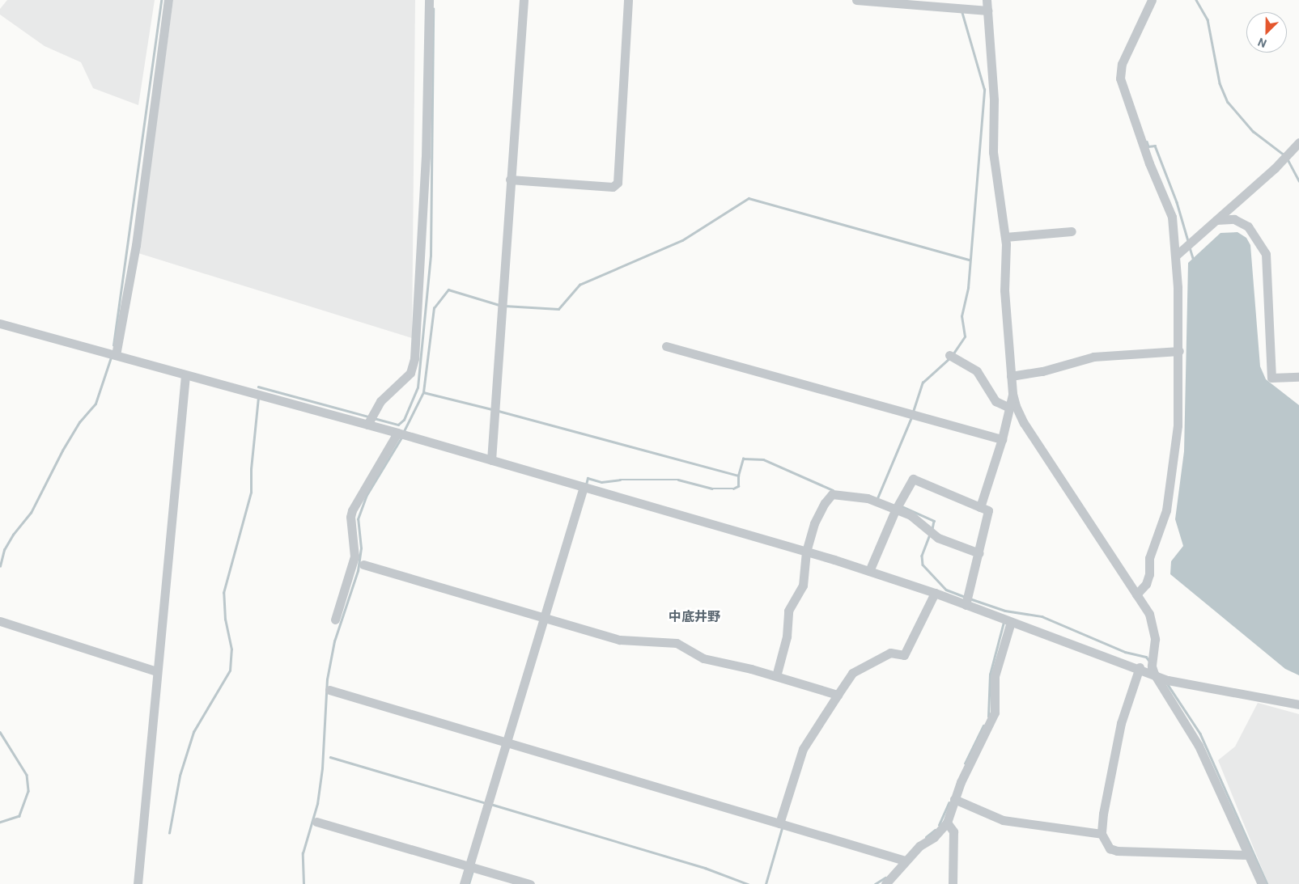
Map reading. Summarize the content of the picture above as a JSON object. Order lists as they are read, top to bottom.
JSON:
{
  "districts": ["中底井野"],
  "north": "bottom left"
}
